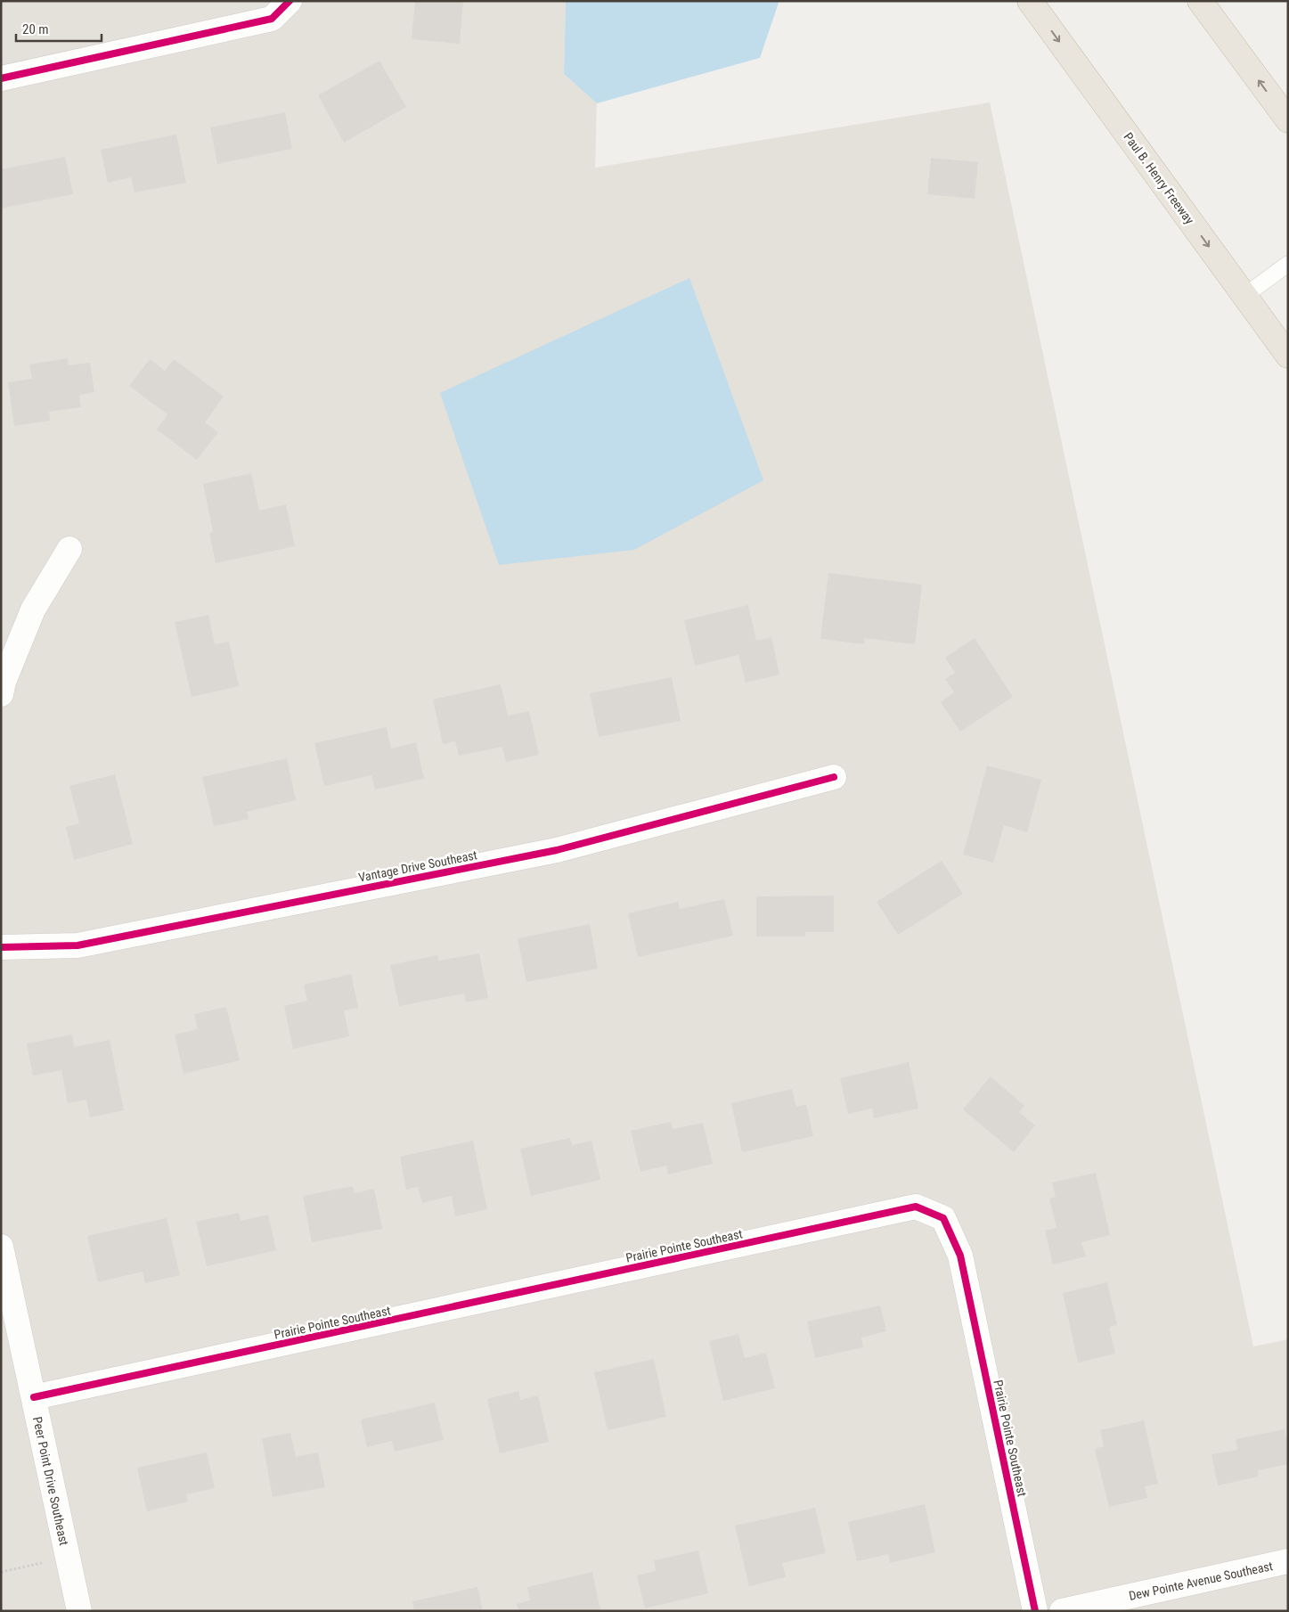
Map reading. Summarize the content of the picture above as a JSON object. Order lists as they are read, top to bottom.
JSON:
{
  "streets": {
    "highway": ["Paul B. Henry Freeway"],
    "street": [
      "Vantage Drive Southeast",
      "Prairie Pointe Southeast",
      "Peer Point Drive Southeast",
      "Dew Pointe Avenue Southeast"
    ]
  },
  "crossings": [
    ["Prairie Pointe Southeast", "Peer Point Drive Southeast"]
  ],
  "scale_bar": "20 m"
}
